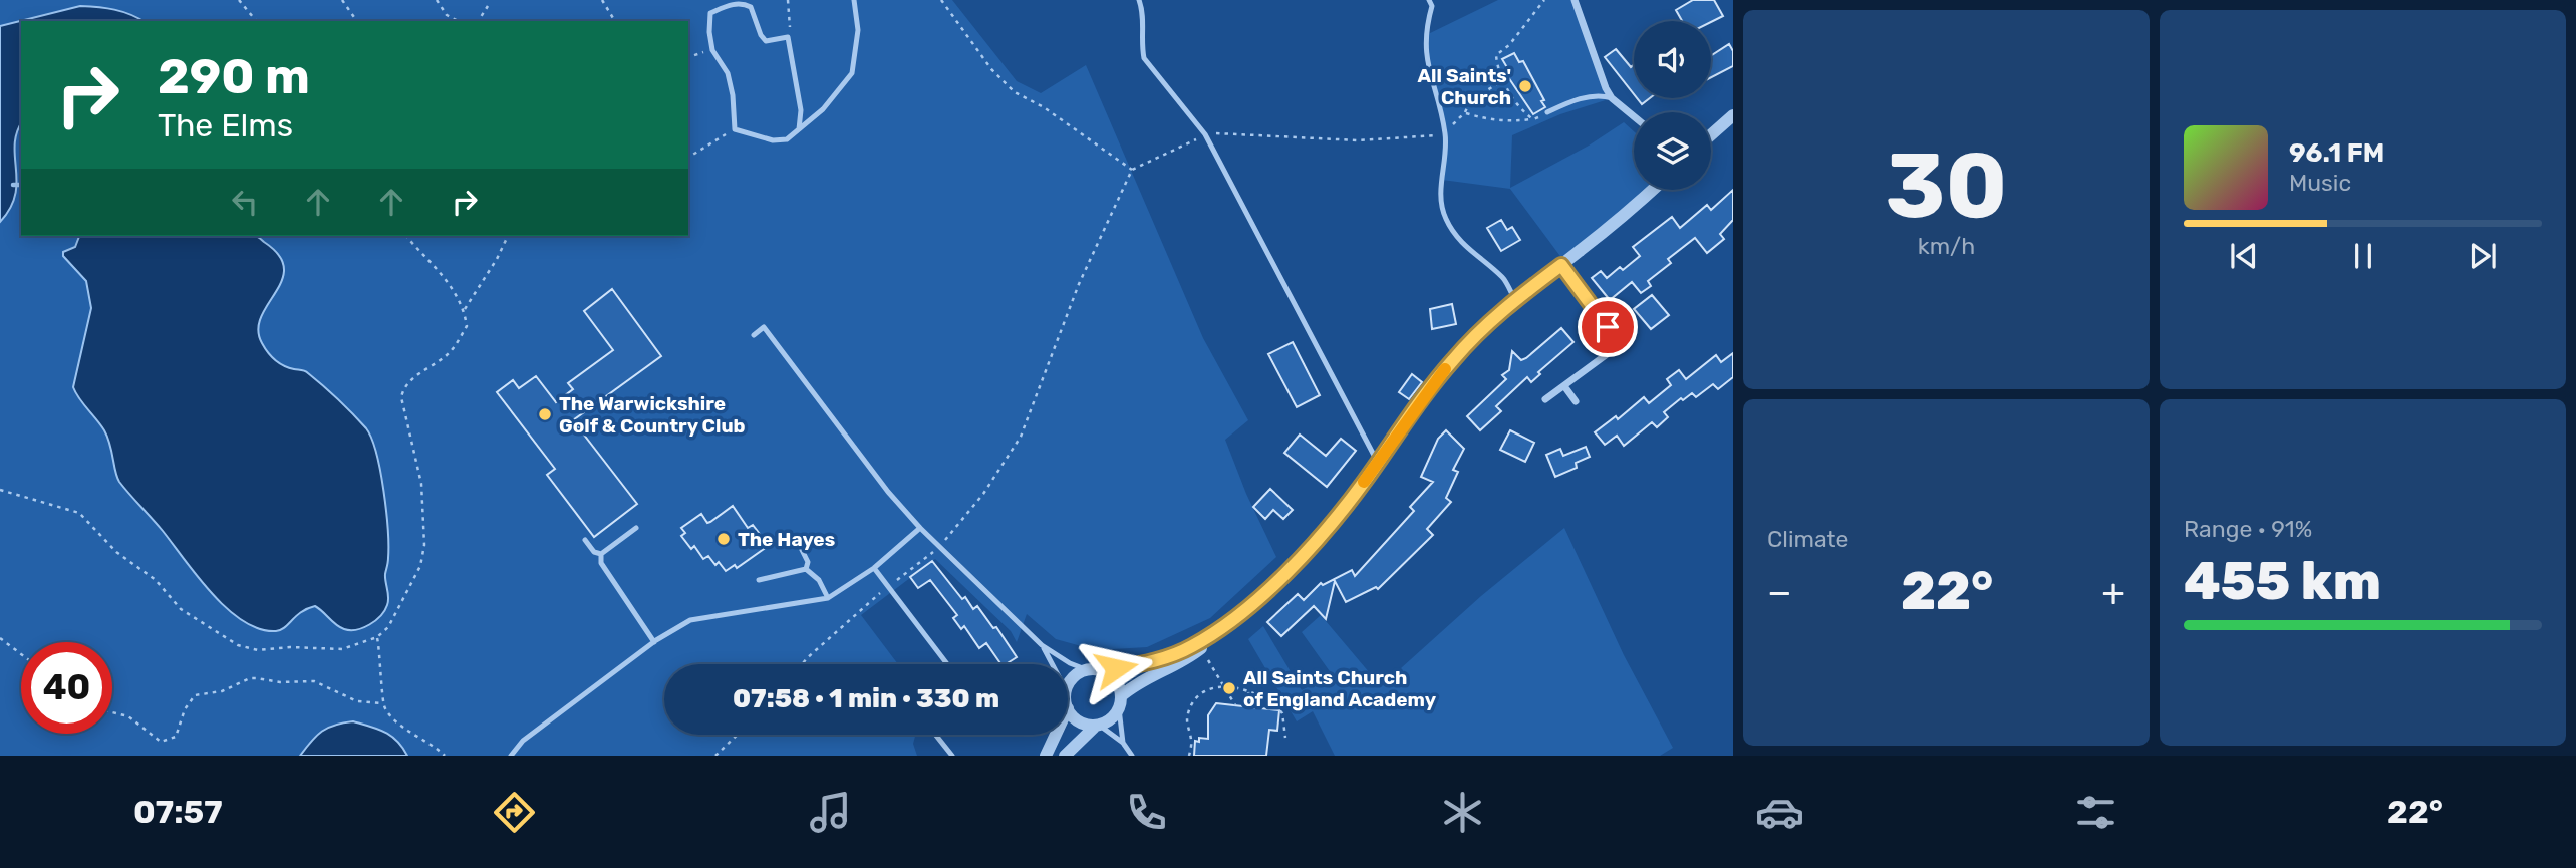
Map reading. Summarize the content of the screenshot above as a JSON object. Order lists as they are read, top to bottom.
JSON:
{
  "places": [
    "All Saints' Church",
    "The Warwickshire Golf & Country Club",
    "The Hayes",
    "All Saints Church of England Academy"
  ],
  "page": {
    "tile": [
      ["30", "km/h"],
      "Climate",
      ["Range · 91%", "455 km"]
    ],
    "turn": ["290 m", "The Elms"],
    "song": ["96.1 FM", "Music"],
    "heat": ["−", "22°", "+"],
    "limit": "40",
    "trip": "07:58 · 1 min · 330 m",
    "tabs": ["07:57", "22°"]
  }
}
